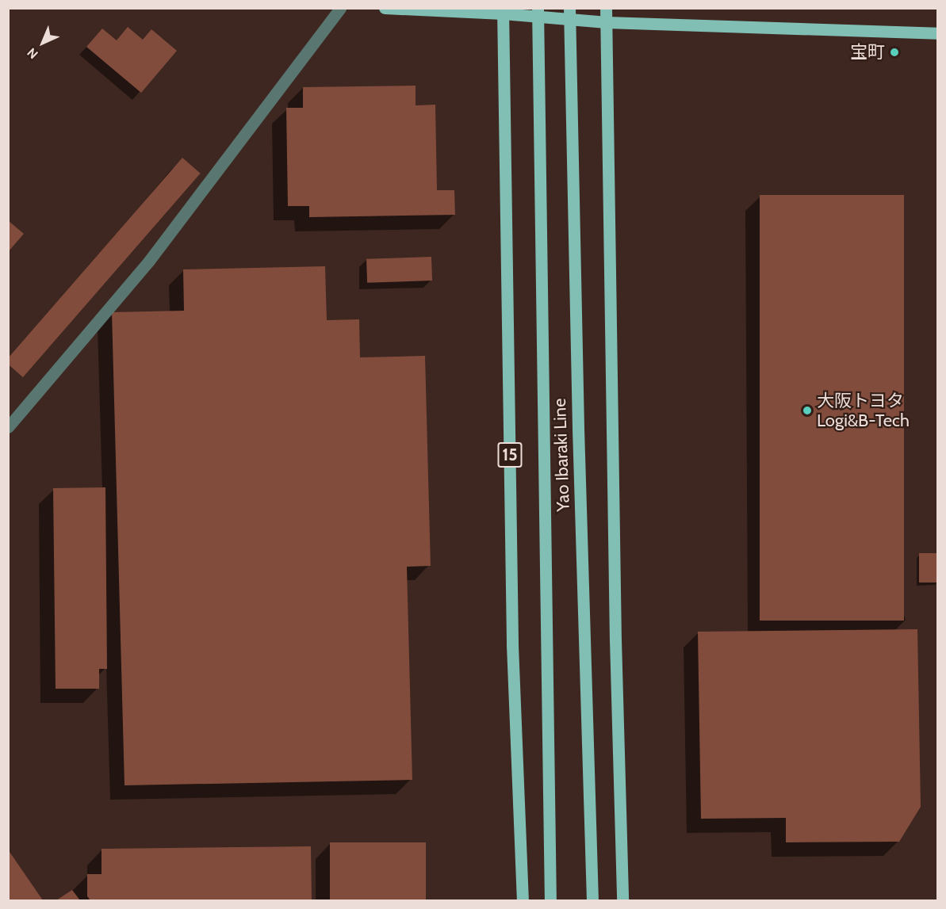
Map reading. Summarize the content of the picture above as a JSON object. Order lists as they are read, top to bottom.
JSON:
{
  "streets": {
    "main road": ["15", "Yao Ibaraki Line"]
  },
  "places": ["宝町", "大阪トヨタ Logi&B-Tech"],
  "north": "bottom left"
}
